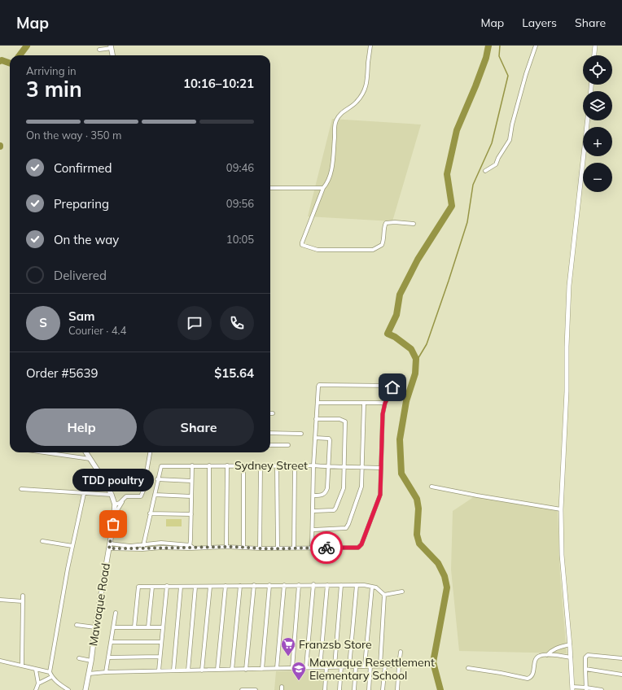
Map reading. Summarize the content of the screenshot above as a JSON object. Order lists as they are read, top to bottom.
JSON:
{
  "streets": {
    "main road": ["Mawaque Road"],
    "street": ["Sydney Street"]
  },
  "places": {
    "other": ["TDD poultry"],
    "supermarket": ["Franzsb Store"],
    "school or university": ["Mawaque Resettlement Elementary School"]
  },
  "page": {
    "header": "Map",
    "nav": ["Map", "Layers", "Share"],
    "map_buttons": ["+", "−"],
    "heading": ["3 min", "Arriving in", "10:16–10:21"],
    "panel": [
      "Sam",
      "Courier · 4.4",
      "Order #5639",
      "$15.64"
    ],
    "bar": "On the way · 350 m",
    "list": [
      ["Confirmed", "09:46"],
      ["Preparing", "09:56"],
      ["On the way", "10:05"],
      "Delivered"
    ],
    "round": "S",
    "buttons": ["Help", "Share"],
    "bubble": "TDD poultry"
  }
}
